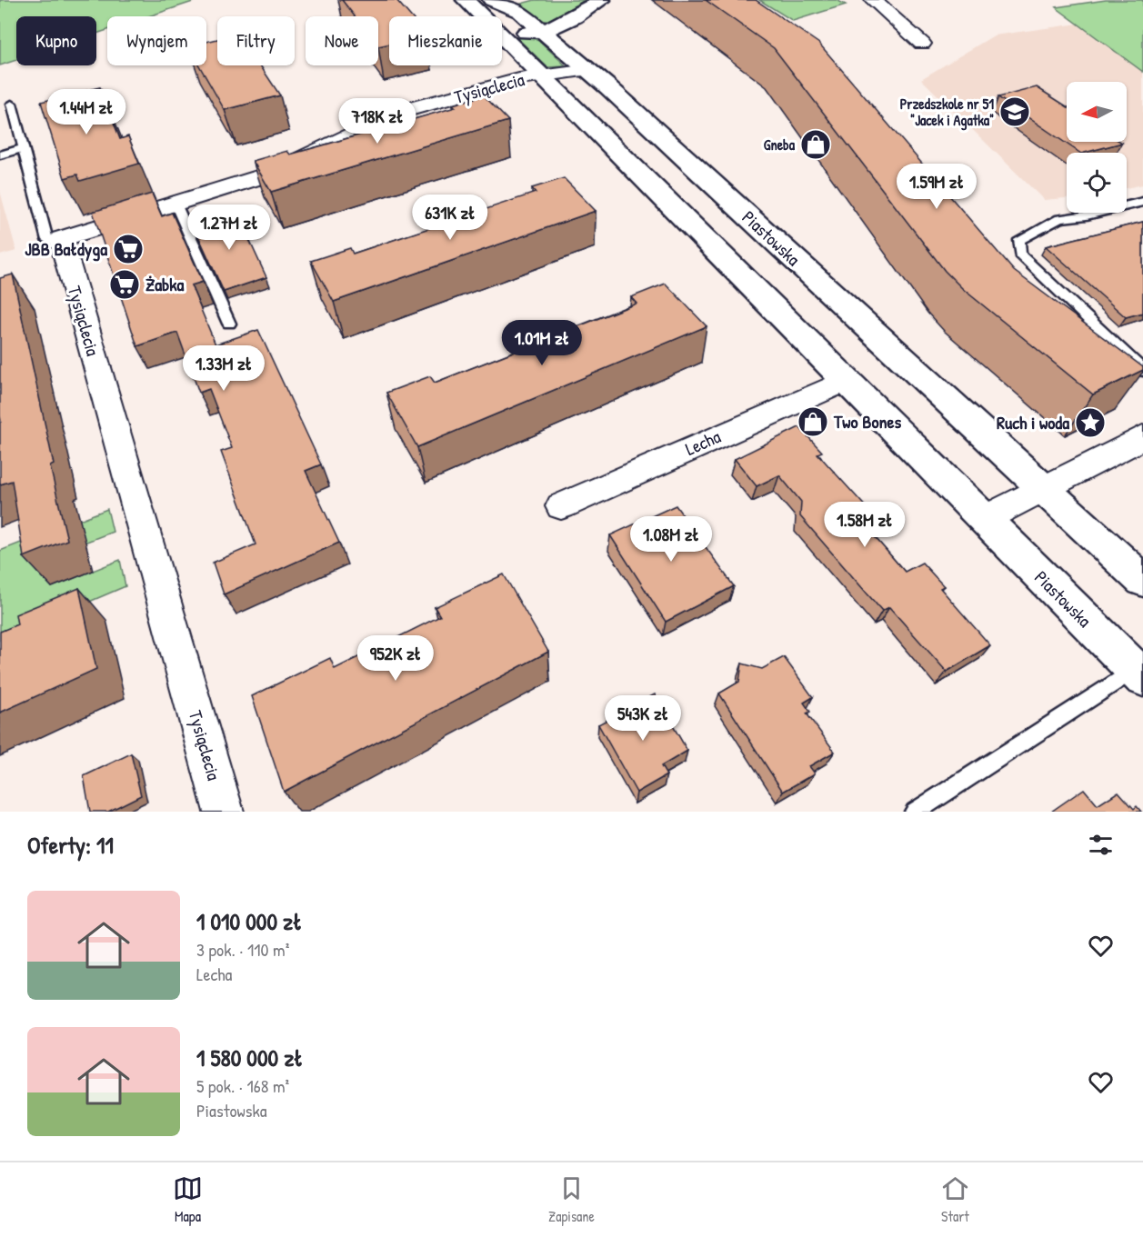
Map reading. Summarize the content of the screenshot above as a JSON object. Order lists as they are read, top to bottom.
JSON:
{
  "streets": {
    "street": ["Tysiąclecia", "Piastowska", "Lecha"]
  },
  "crossings": [
    ["Tysiąclecia", "Piastowska"],
    ["Piastowska", "Lecha"]
  ],
  "places": {
    "school or university": ["Przedszkole nr 51 \"Jacek i Agatka\""],
    "shop": ["Gneba", "Two Bones"],
    "supermarket": ["JBB Bałdyga", "Żabka"],
    "place": ["Ruch i woda"]
  },
  "north": "left",
  "page": {
    "chip": [
      "Kupno",
      "Wynajem",
      "Filtry",
      "Nowe",
      "Mieszkanie"
    ],
    "price": [
      "1.44M zł",
      "718K zł",
      "1.59M zł",
      "631K zł",
      "1.27M zł",
      "1.01M zł",
      "1.33M zł",
      "1.58M zł",
      "1.08M zł",
      "952K zł",
      "543K zł"
    ],
    "heading": "Oferty: 11",
    "list": [
      {
        "name": "1 010 000 zł",
        "note": "3 pok. · 110 m² · Lecha"
      },
      {
        "name": "1 580 000 zł",
        "note": "5 pok. · 168 m² · Piastowska"
      }
    ],
    "tabs": ["Mapa", "Zapisane", "Start"]
  }
}
